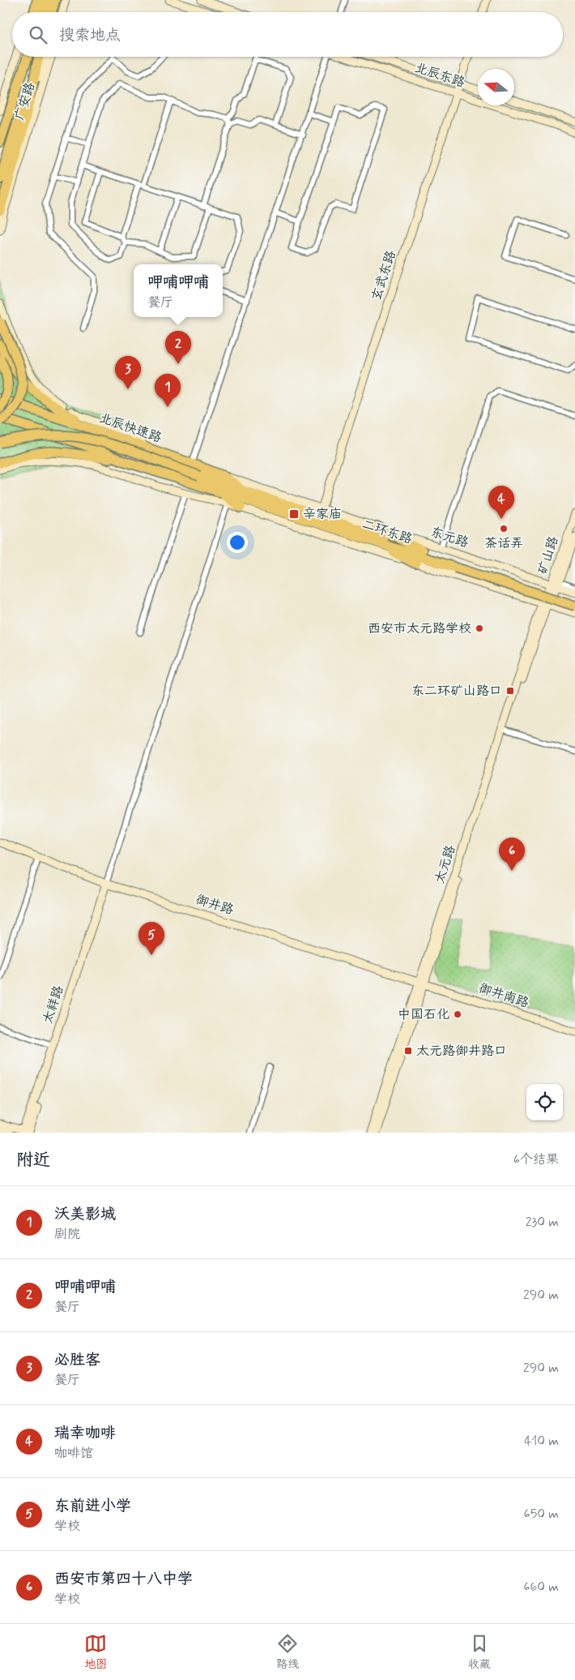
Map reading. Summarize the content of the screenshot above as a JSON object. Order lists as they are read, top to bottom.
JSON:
{
  "streets": {
    "highway": ["北辰快速路", "二环东路"],
    "main road": [
      "北辰东路",
      "广安路",
      "玄武东路",
      "东元路",
      "矿山路",
      "太元路",
      "御井路",
      "御井南路",
      "太祥路"
    ]
  },
  "crossings": [
    ["北辰东路", "玄武东路"],
    ["玄武东路", "东元路"],
    ["北辰快速路", "东元路"],
    ["东元路", "矿山路"],
    ["矿山路", "太元路"],
    ["太元路", "御井路"],
    ["太元路", "御井南路"],
    ["御井路", "御井南路"],
    ["御井路", "太祥路"]
  ],
  "places": {
    "transit": ["辛家庙", "东二环矿山路口", "太元路御井路口"],
    "other": ["茶话弄", "西安市太元路学校", "中国石化"]
  },
  "north": "left",
  "page": {
    "search": "搜索地点",
    "popup": ["呷哺呷哺", "餐厅"],
    "pins": [
      "2",
      "3",
      "1",
      "4",
      "6",
      "5"
    ],
    "heading": ["附近", "6个结果"],
    "list": [
      {
        "mark": "1",
        "name": "沃美影城",
        "note": "剧院",
        "value": "230 m"
      },
      {
        "mark": "2",
        "name": "呷哺呷哺",
        "note": "餐厅",
        "value": "290 m"
      },
      {
        "mark": "3",
        "name": "必胜客",
        "note": "餐厅",
        "value": "290 m"
      },
      {
        "mark": "4",
        "name": "瑞幸咖啡",
        "note": "咖啡馆",
        "value": "410 m"
      },
      {
        "mark": "5",
        "name": "东前进小学",
        "note": "学校",
        "value": "650 m"
      },
      {
        "mark": "6",
        "name": "西安市第四十八中学",
        "note": "学校",
        "value": "660 m"
      }
    ],
    "nav": ["地图", "路线", "收藏"]
  }
}
